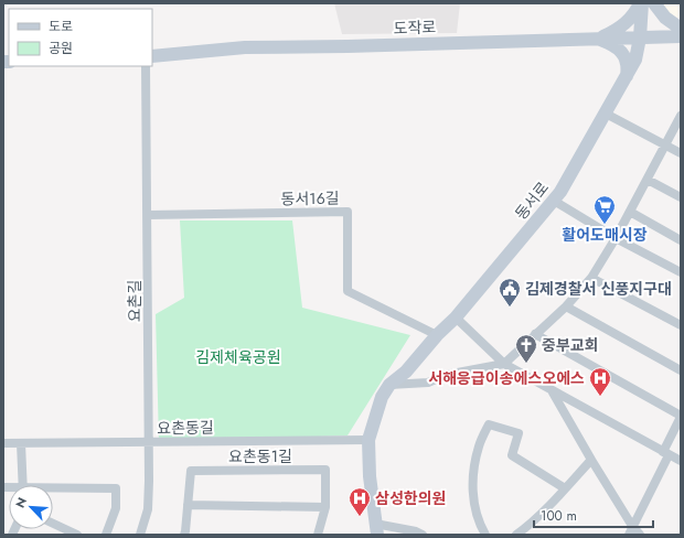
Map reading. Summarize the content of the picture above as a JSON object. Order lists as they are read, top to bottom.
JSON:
{
  "streets": {
    "main road": ["도작로", "동서로"],
    "street": [
      "동서16길",
      "요촌길",
      "요촌동길",
      "요촌동1길"
    ]
  },
  "crossings": [
    ["도작로", "동서로"],
    ["동서16길", "동서로"],
    ["동서16길", "요촌길"],
    ["동서로", "요촌동길"],
    ["요촌길", "요촌동길"]
  ],
  "parks": ["김제체육공원"],
  "places": {
    "supermarket": ["활어도매시장"],
    "public building": ["김제경찰서 신풍지구대"],
    "church": ["중부교회"],
    "hospital": ["서해응급이송에스오에스", "삼성한의원"]
  },
  "legend": ["도로", "공원"],
  "scale_bar": "100 m",
  "north": "top left"
}
